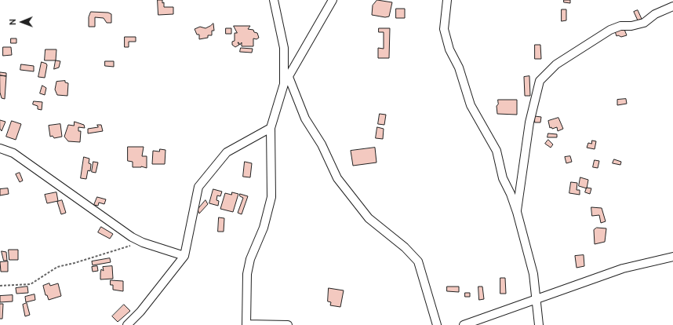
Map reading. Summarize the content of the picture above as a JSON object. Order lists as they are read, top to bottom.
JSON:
{
  "north": "left"
}
